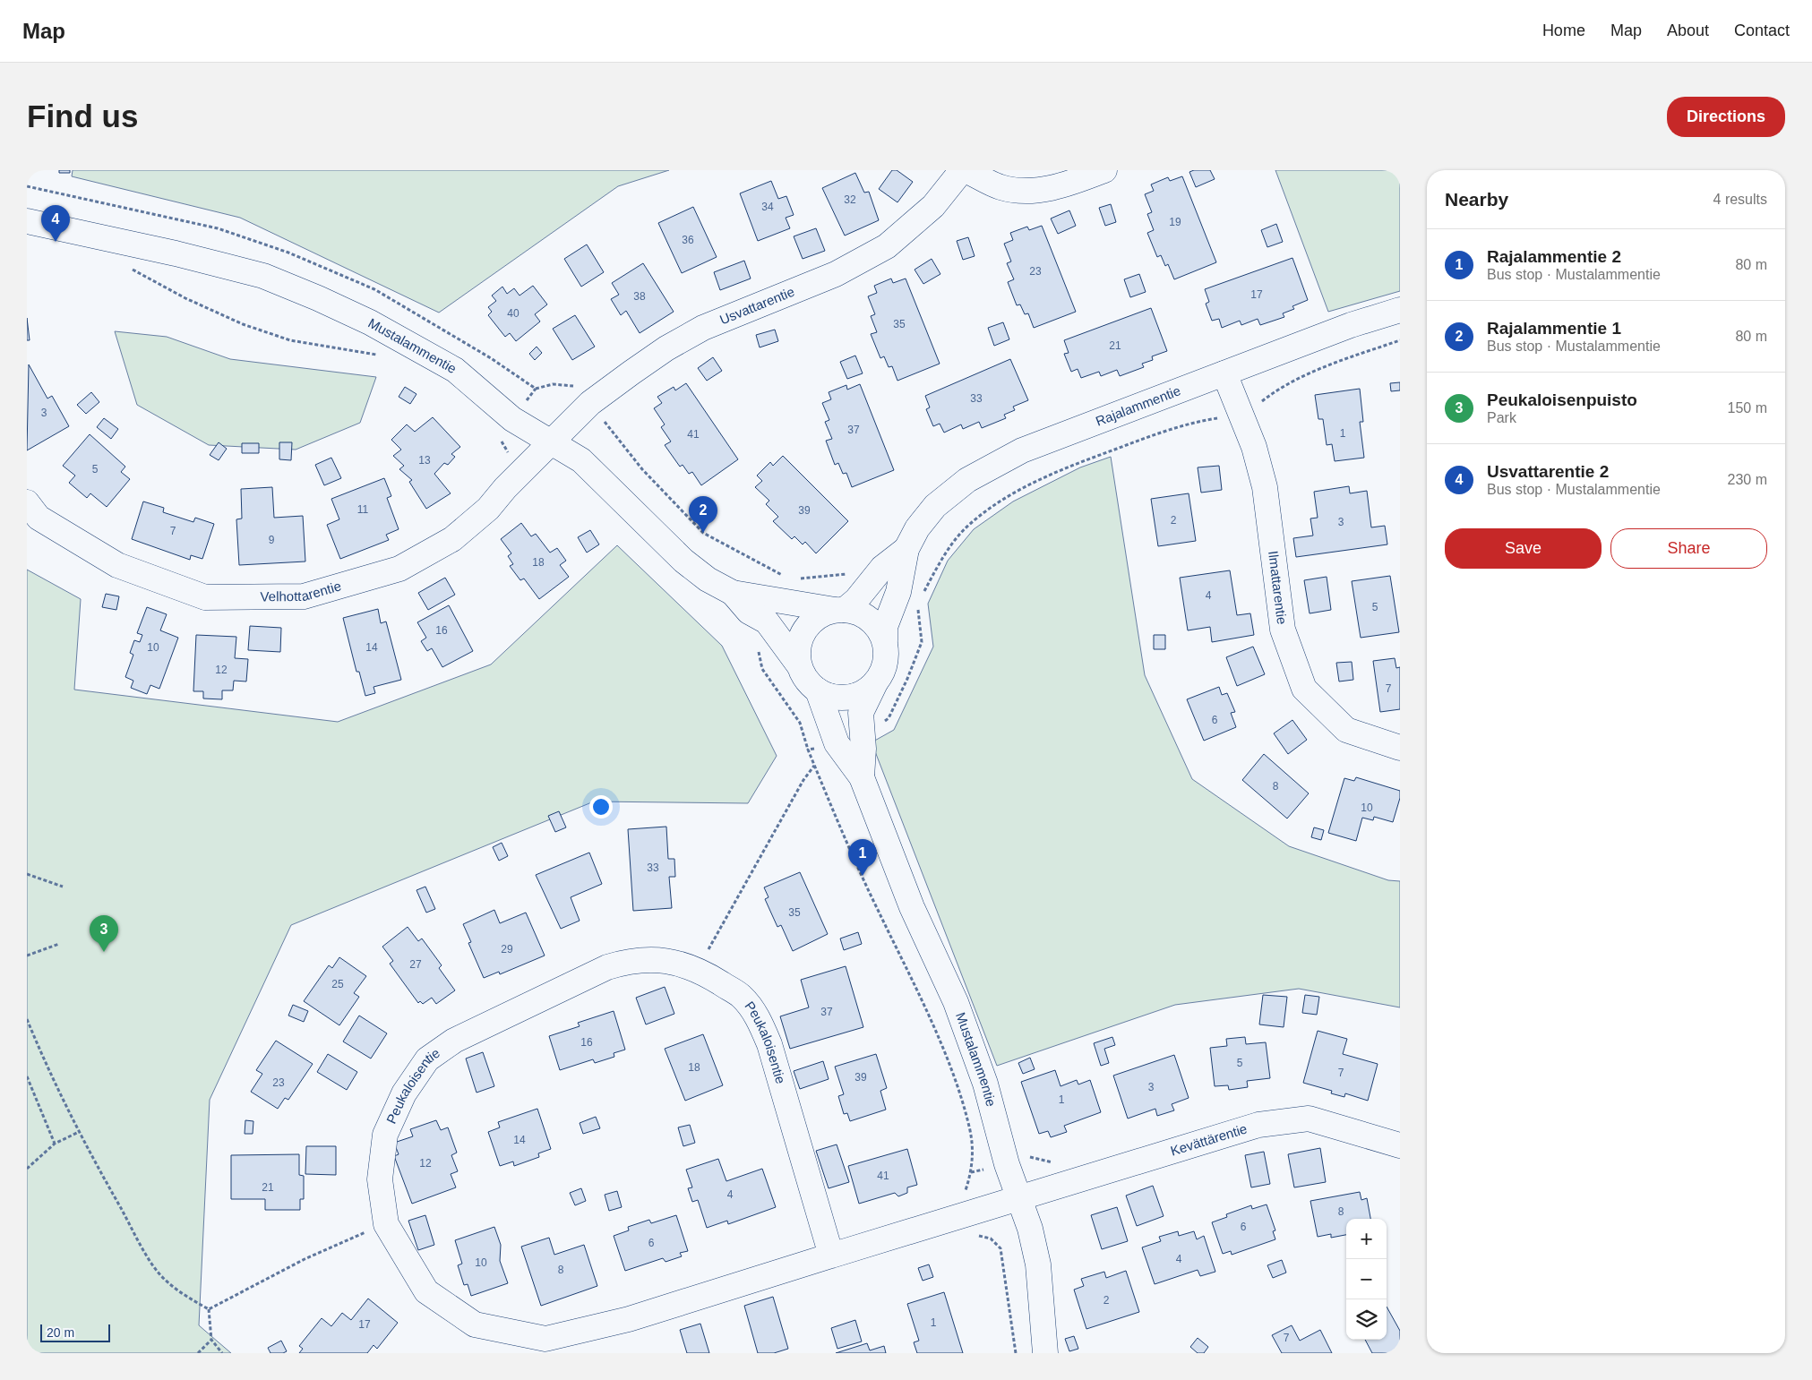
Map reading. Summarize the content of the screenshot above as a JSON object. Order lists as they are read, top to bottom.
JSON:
{
  "streets": {
    "street": [
      "Usvattarentie",
      "Mustalammentie",
      "Rajalammentie",
      "Ilmattarentie",
      "Velhottarentie",
      "Peukaloisentie",
      "Kevättärentie"
    ]
  },
  "crossings": [
    ["Usvattarentie", "Mustalammentie"],
    ["Usvattarentie", "Velhottarentie"],
    ["Mustalammentie", "Rajalammentie"],
    ["Mustalammentie", "Velhottarentie"],
    ["Mustalammentie", "Peukaloisentie"],
    ["Mustalammentie", "Kevättärentie"],
    ["Rajalammentie", "Ilmattarentie"],
    ["Peukaloisentie", "Kevättärentie"]
  ],
  "house_numbers": [
    "32",
    "34",
    "19",
    "36",
    "23",
    "17",
    "38",
    "40",
    "35",
    "21",
    "33",
    "3",
    "37",
    "1",
    "41",
    "13",
    "5",
    "11",
    "39",
    "2",
    "3",
    "7",
    "9",
    "18",
    "4",
    "5",
    "16",
    "10",
    "14",
    "12",
    "7",
    "6",
    "8",
    "10",
    "33",
    "35",
    "29",
    "27",
    "25",
    "37",
    "16",
    "5",
    "18",
    "7",
    "39",
    "23",
    "3",
    "1",
    "14",
    "12",
    "41",
    "21",
    "4",
    "8",
    "6",
    "6",
    "4",
    "10",
    "8",
    "2",
    "1",
    "17",
    "7"
  ],
  "scale_bar": "20 m",
  "page": {
    "header": "Map",
    "nav": [
      "Home",
      "Map",
      "About",
      "Contact"
    ],
    "buttons": [
      "Directions",
      ["Save", "Share"]
    ],
    "title": "Find us",
    "heading": ["Nearby", "4 results"],
    "pins": [
      "4",
      "2",
      "1",
      "3"
    ],
    "list": [
      {
        "mark": "1",
        "name": "Rajalammentie 2",
        "note": "Bus stop · Mustalammentie",
        "value": "80 m"
      },
      {
        "mark": "2",
        "name": "Rajalammentie 1",
        "note": "Bus stop · Mustalammentie",
        "value": "80 m"
      },
      {
        "mark": "3",
        "name": "Peukaloisenpuisto",
        "note": "Park",
        "value": "150 m"
      },
      {
        "mark": "4",
        "name": "Usvattarentie 2",
        "note": "Bus stop · Mustalammentie",
        "value": "230 m"
      }
    ],
    "map_buttons": ["+", "−"],
    "scale": "20 m"
  }
}
